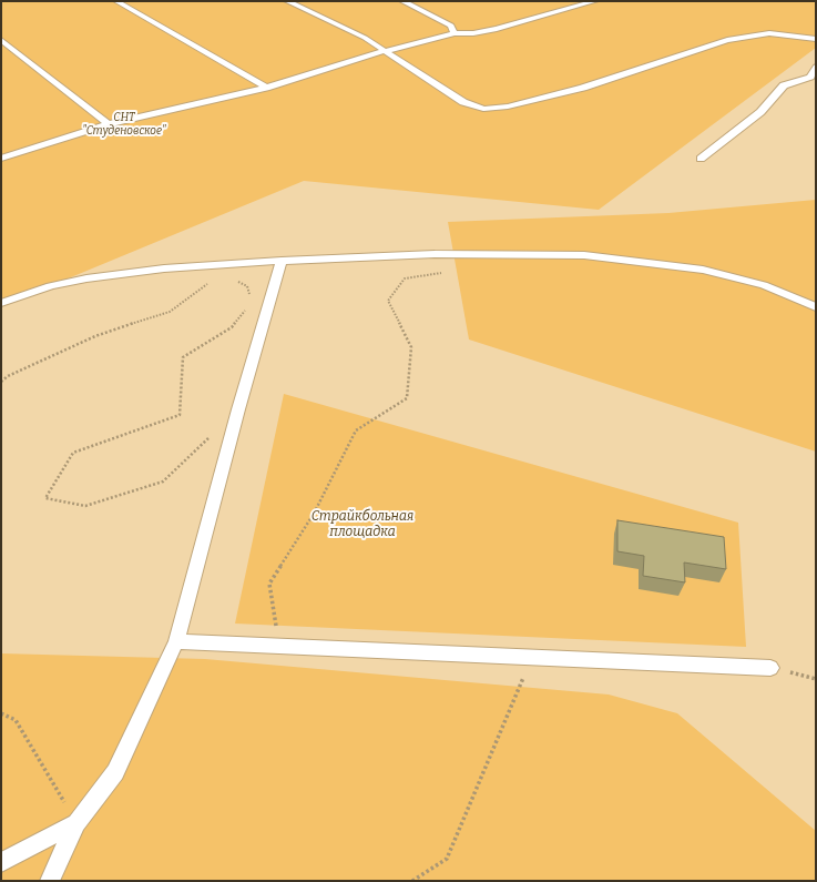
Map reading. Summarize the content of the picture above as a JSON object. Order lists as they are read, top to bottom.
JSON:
{
  "parks": ["СНТ \"Студеновское\"", "Страйкбольная площадка"]
}
